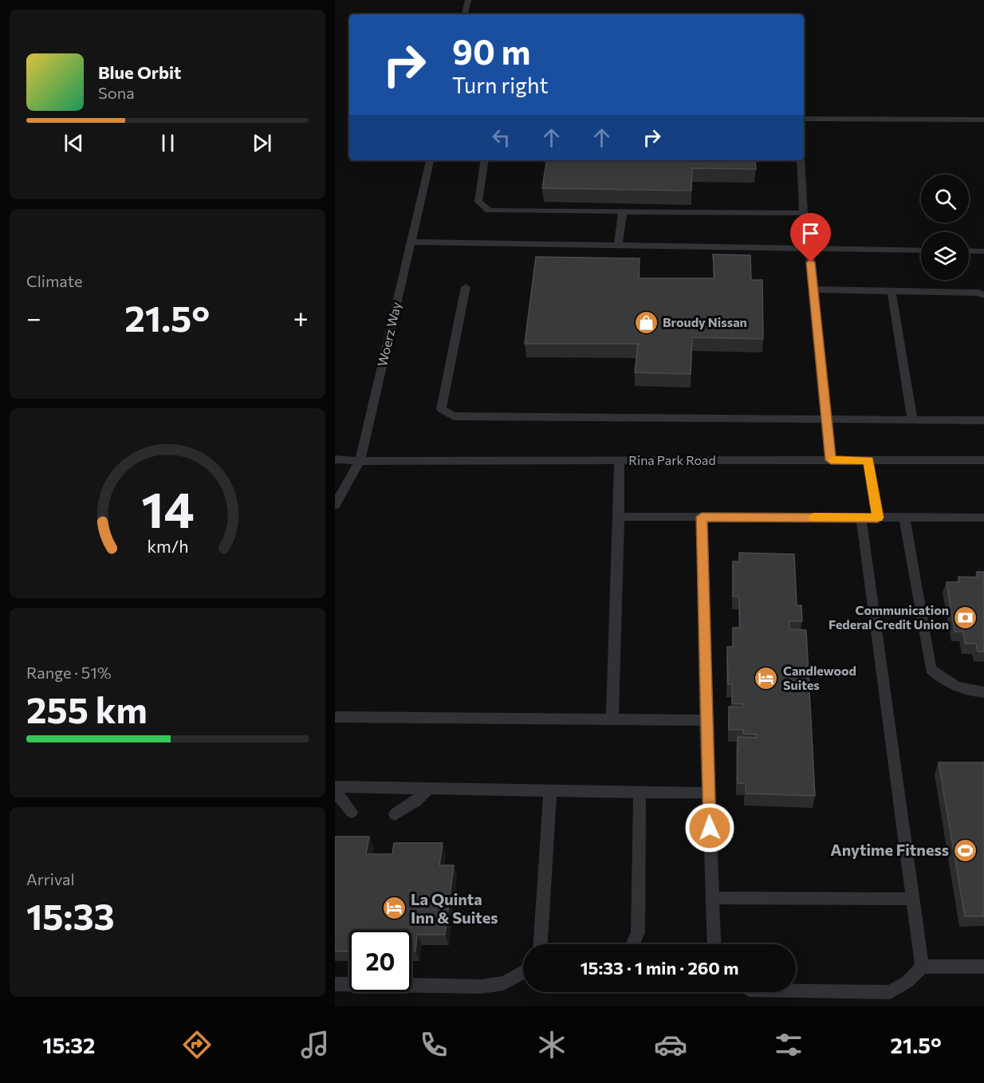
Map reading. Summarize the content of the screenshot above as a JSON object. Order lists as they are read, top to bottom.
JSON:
{
  "streets": {
    "lane": ["Woerz Way", "Rina Park Road"]
  },
  "crossings": [
    ["Woerz Way", "Rina Park Road"]
  ],
  "places": {
    "shop": ["Broudy Nissan"],
    "bank": ["Communication Federal Credit Union"],
    "hotel": ["Candlewood Suites", "La Quinta Inn & Suites"],
    "sports": ["Anytime Fitness"]
  },
  "page": {
    "turn": ["90 m", "Turn right"],
    "song": ["Blue Orbit", "Sona"],
    "tile": [
      "Climate",
      ["Range · 51%", "255 km"],
      ["Arrival", "15:33"]
    ],
    "heat": ["−", "21.5°", "+"],
    "limit": "20",
    "trip": "15:33 · 1 min · 260 m",
    "tabs": ["15:32", "21.5°"],
    "gauge": ["14", "km/h"]
  }
}
